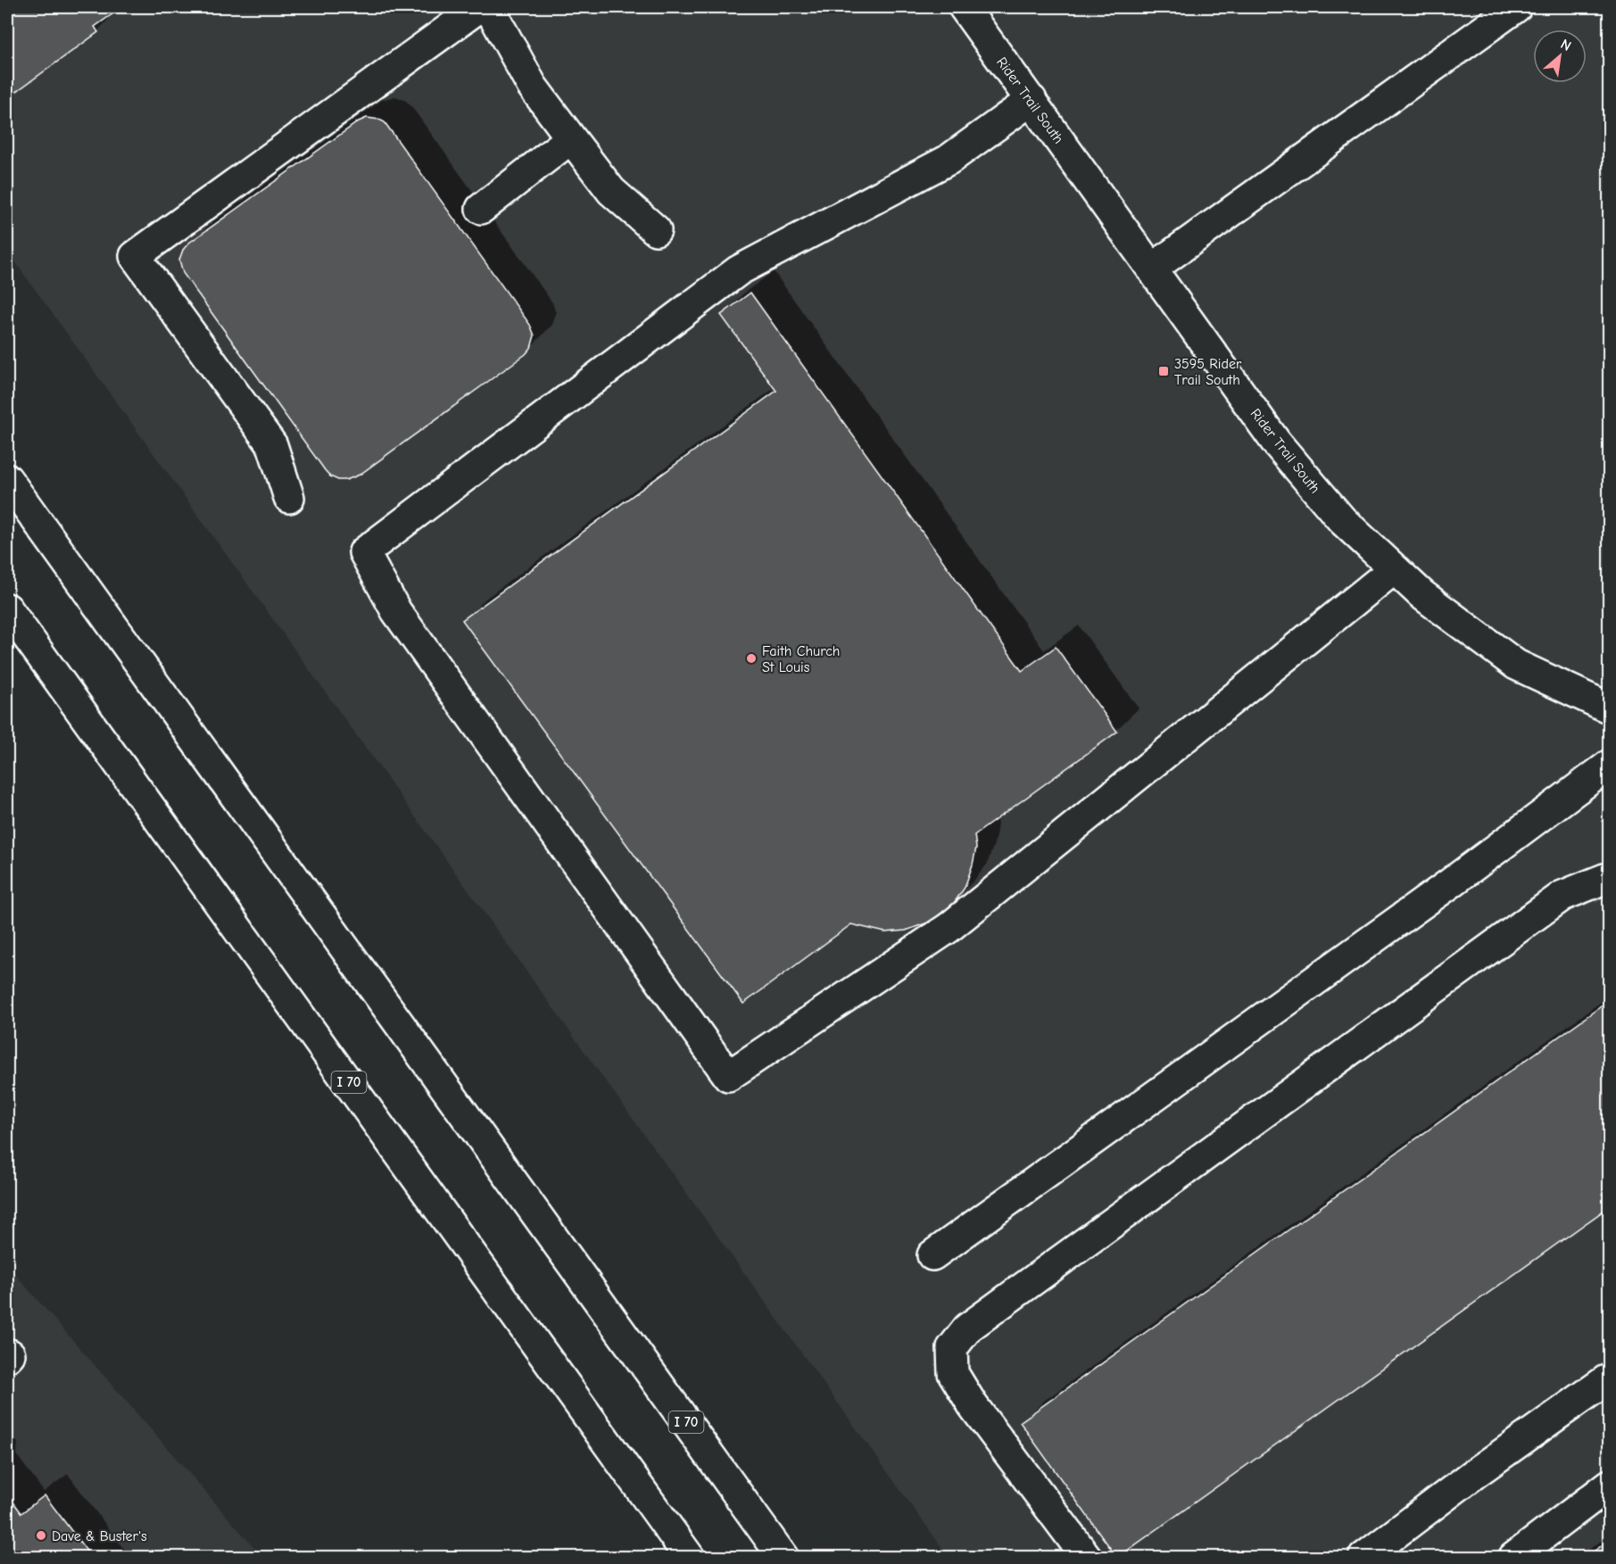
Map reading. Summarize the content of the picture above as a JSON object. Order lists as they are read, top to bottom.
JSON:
{
  "streets": {
    "main road": ["Rider Trail South", "I 70"]
  },
  "places": {
    "transit": ["3595 Rider Trail South"],
    "other": ["Faith Church St Louis", "Dave & Buster's"]
  },
  "north": "top right"
}
